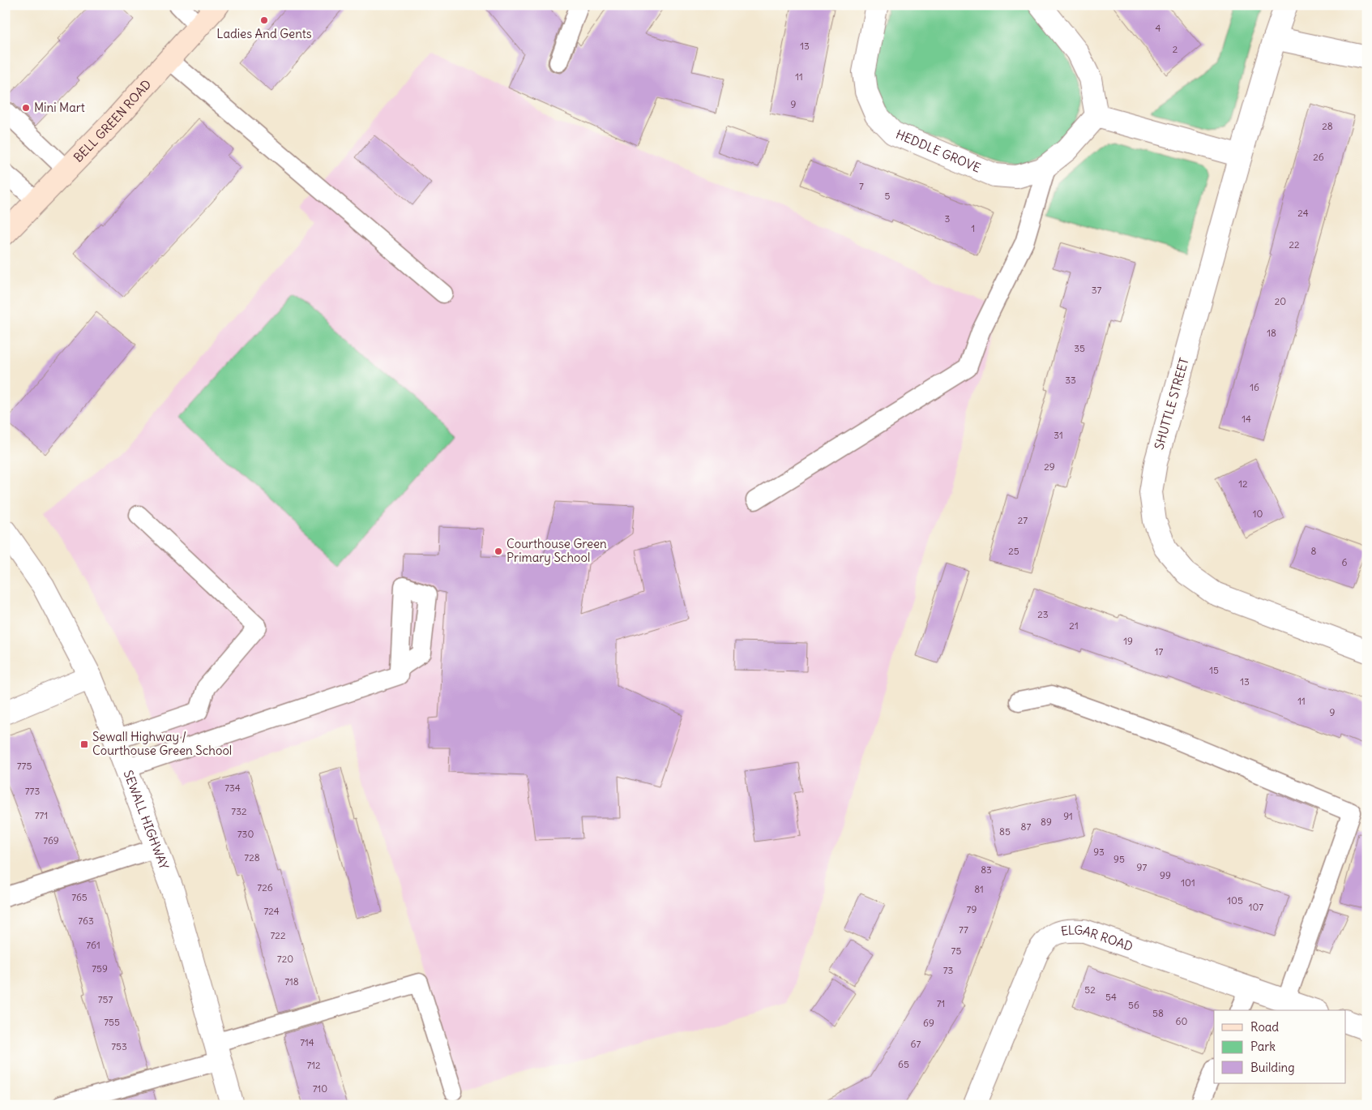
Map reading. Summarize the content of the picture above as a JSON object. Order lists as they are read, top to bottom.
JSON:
{
  "streets": {
    "main road": ["BELL GREEN ROAD"],
    "street": [
      "HEDDLE GROVE",
      "SHUTTLE STREET",
      "SEWALL HIGHWAY",
      "ELGAR ROAD"
    ]
  },
  "places": {
    "other": ["Ladies And Gents", "Mini Mart", "Courthouse Green Primary School"],
    "transit": ["Sewall Highway / Courthouse Green School"]
  },
  "house_numbers": [
    "4",
    "13",
    "2",
    "11",
    "9",
    "28",
    "26",
    "7",
    "5",
    "24",
    "3",
    "1",
    "22",
    "37",
    "20",
    "18",
    "35",
    "33",
    "16",
    "14",
    "31",
    "29",
    "12",
    "10",
    "27",
    "25",
    "8",
    "6",
    "23",
    "21",
    "19",
    "17",
    "15",
    "13",
    "11",
    "9",
    "775",
    "734",
    "773",
    "732",
    "771",
    "91",
    "89",
    "87",
    "85",
    "730",
    "769",
    "93",
    "728",
    "95",
    "97",
    "83",
    "99",
    "101",
    "726",
    "81",
    "765",
    "105",
    "107",
    "79",
    "724",
    "763",
    "77",
    "722",
    "761",
    "75",
    "720",
    "759",
    "73",
    "718",
    "52",
    "54",
    "757",
    "71",
    "56",
    "58",
    "60",
    "755",
    "69",
    "714",
    "67",
    "753",
    "65",
    "712",
    "710"
  ],
  "legend": ["Road", "Park", "Building"]
}
